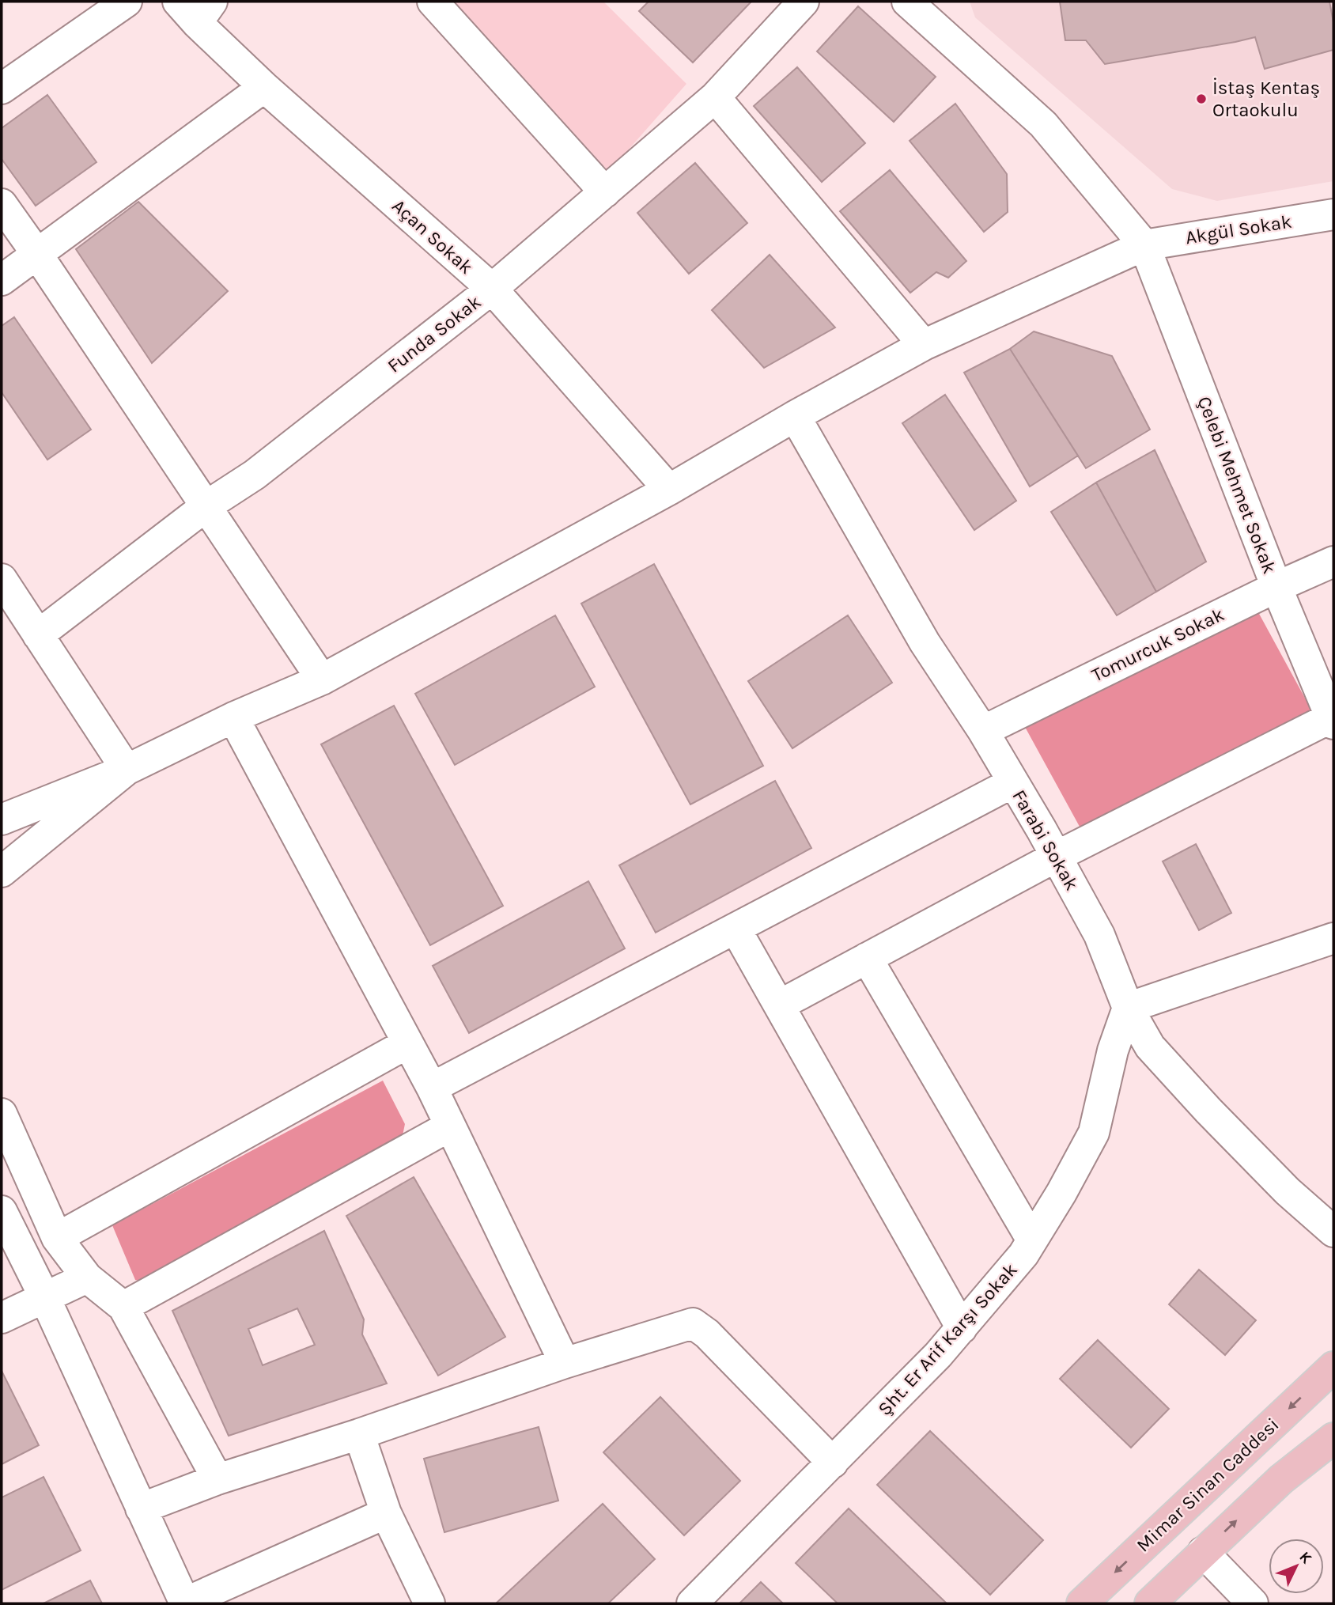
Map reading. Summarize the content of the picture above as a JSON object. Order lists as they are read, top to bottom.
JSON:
{
  "streets": {
    "main road": ["Mimar Sinan Caddesi"],
    "street": [
      "Akgül Sokak",
      "Açan Sokak",
      "Funda Sokak",
      "Çelebi Mehmet Sokak",
      "Tomurcuk Sokak",
      "Farabi Sokak",
      "Şht. Er Arif Karşı Sokak"
    ]
  },
  "crossings": [
    ["Akgül Sokak", "Açan Sokak"],
    ["Akgül Sokak", "Çelebi Mehmet Sokak"],
    ["Akgül Sokak", "Farabi Sokak"],
    ["Açan Sokak", "Funda Sokak"],
    ["Çelebi Mehmet Sokak", "Tomurcuk Sokak"],
    ["Tomurcuk Sokak", "Farabi Sokak"],
    ["Farabi Sokak", "Şht. Er Arif Karşı Sokak"]
  ],
  "places": ["İstaş Kentaş Ortaokulu"],
  "north": "top right"
}
